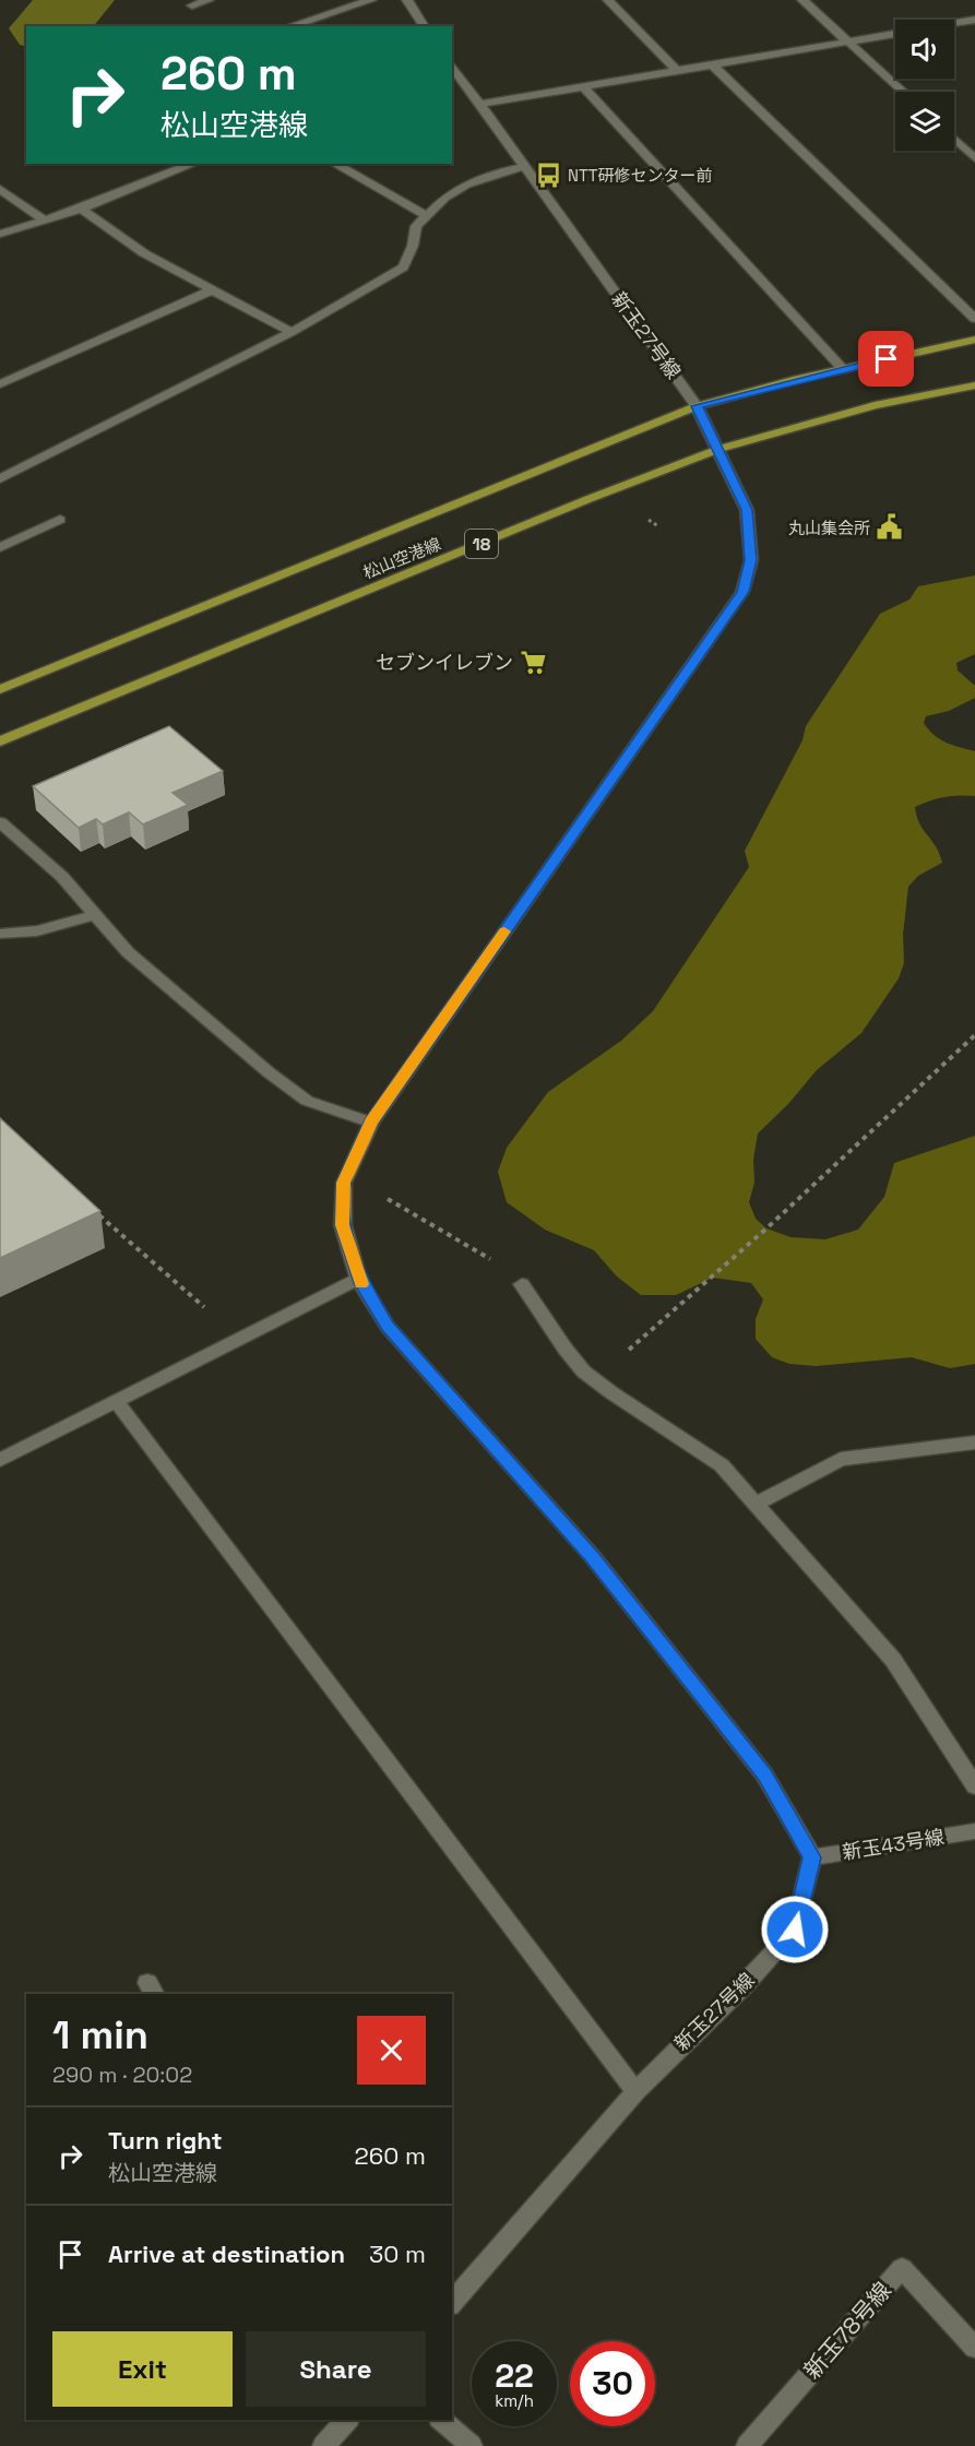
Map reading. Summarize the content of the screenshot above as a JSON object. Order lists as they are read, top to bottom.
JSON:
{
  "streets": {
    "main road": ["18", "松山空港線"],
    "street": ["新玉27号線", "新玉43号線", "新玉78号線"]
  },
  "crossings": [
    ["新玉27号線", "松山空港線"],
    ["新玉27号線", "新玉43号線"]
  ],
  "places": {
    "bus stop": ["NTT研修センター前"],
    "public building": ["丸山集会所"],
    "supermarket": ["セブンイレブン"]
  },
  "page": {
    "turn": ["260 m", "松山空港線"],
    "heading": ["1 min", "290 m · 20:02"],
    "list": [
      {
        "name": "Turn right",
        "note": "松山空港線",
        "value": "260 m"
      },
      {
        "name": "Arrive at destination",
        "value": "30 m"
      }
    ],
    "buttons": ["Exit", "Share"],
    "speed": "22 km/h",
    "limit": "30"
  }
}
